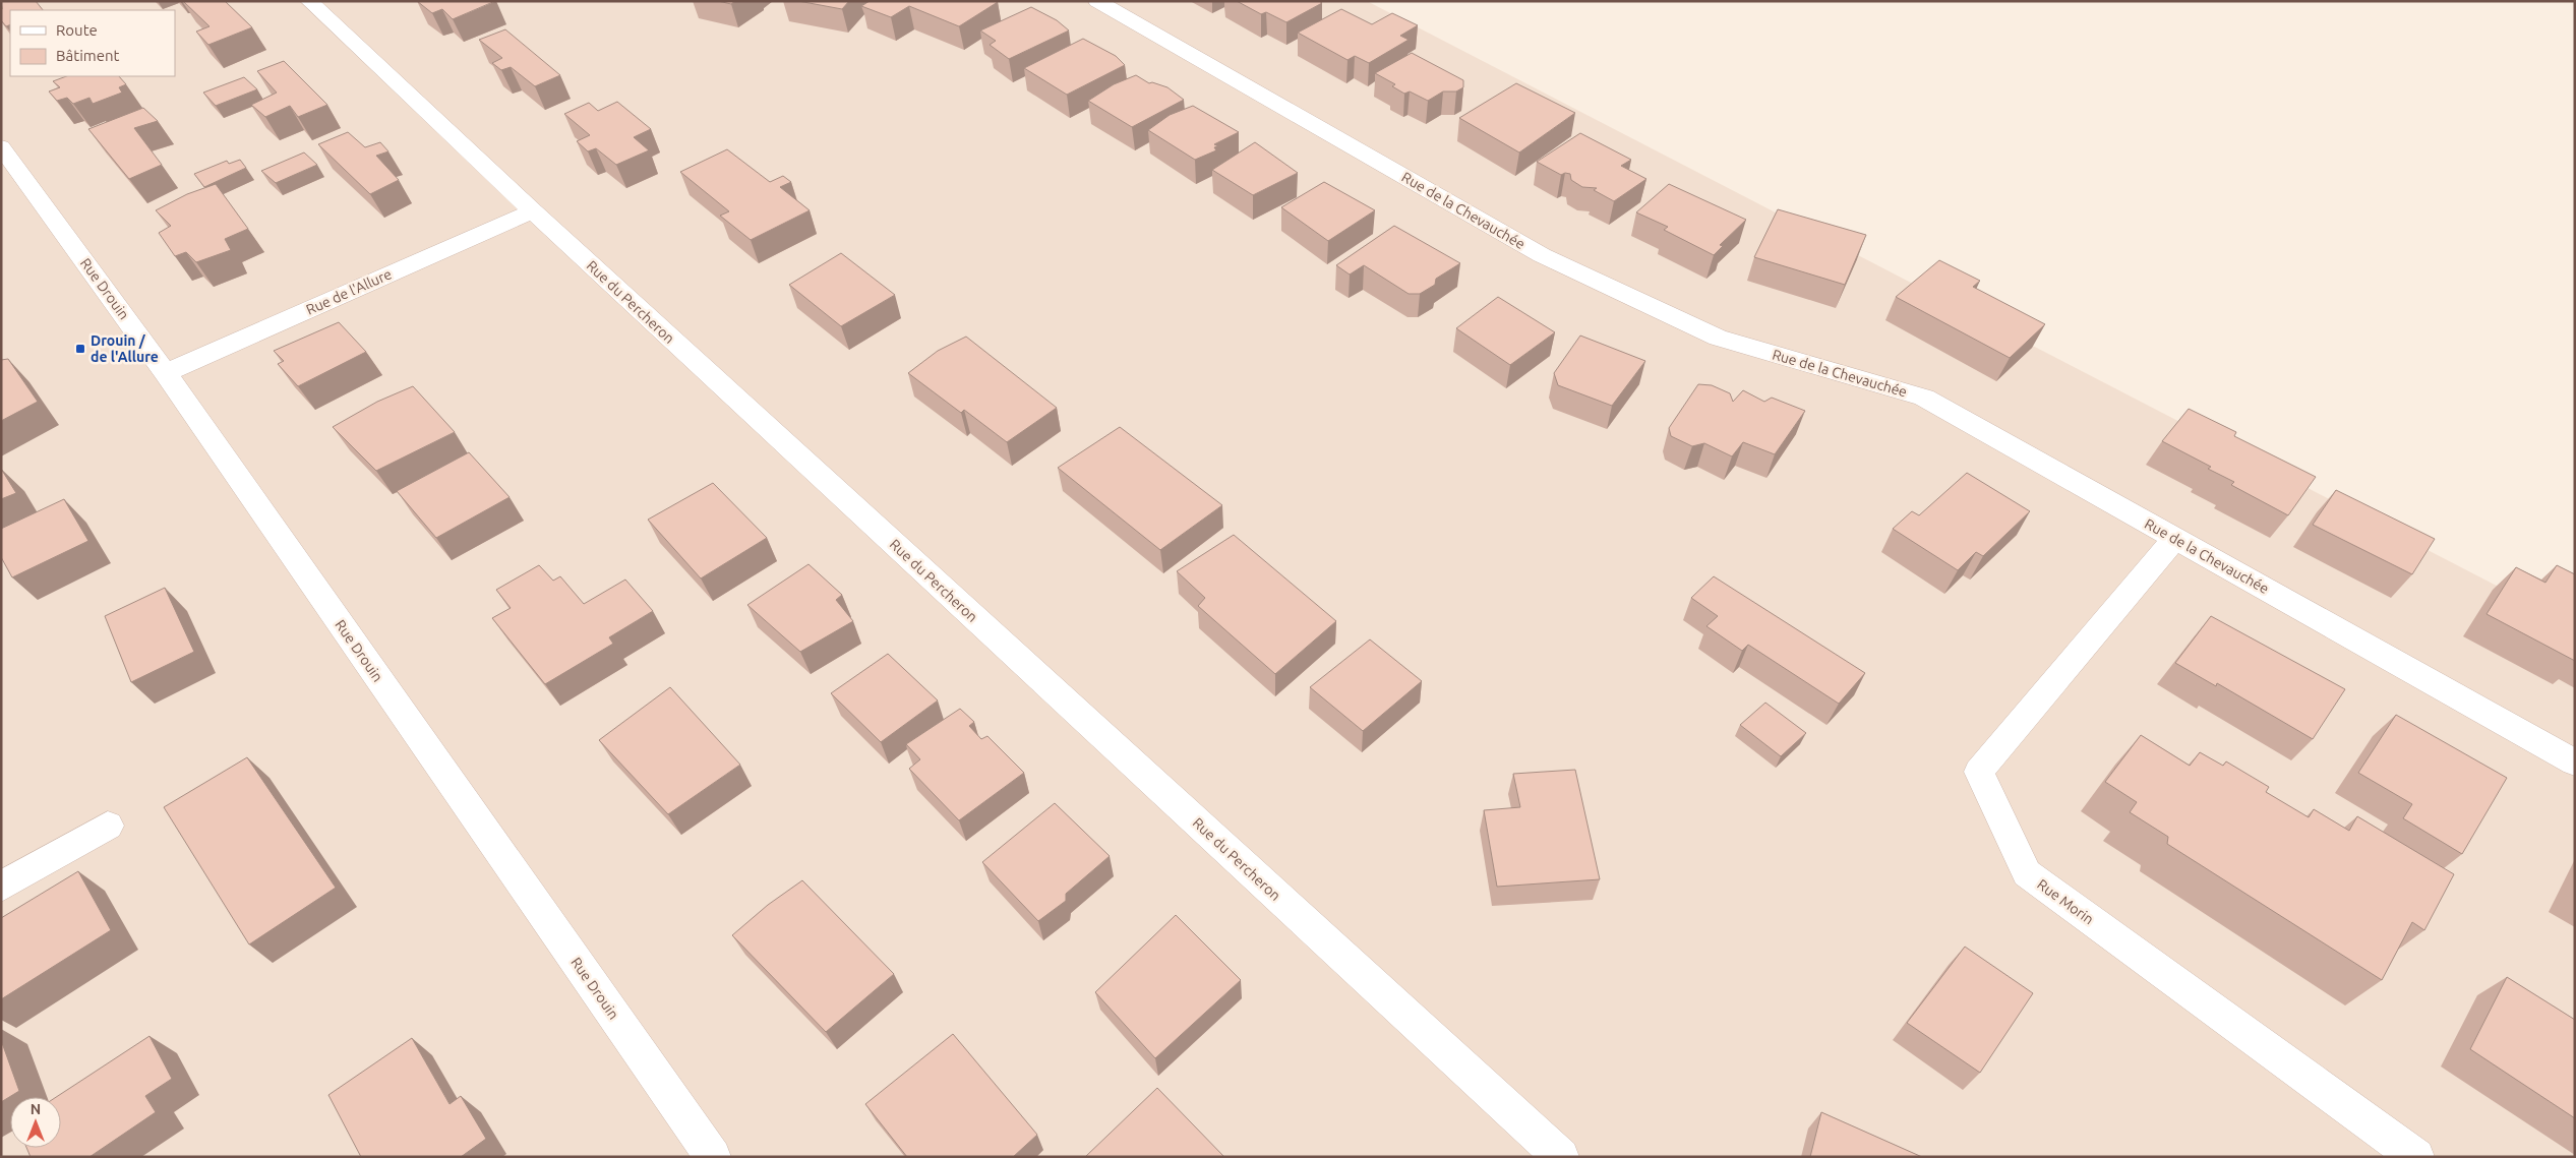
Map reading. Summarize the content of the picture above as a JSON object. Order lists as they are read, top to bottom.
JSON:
{
  "streets": {
    "street": [
      "Rue de la Chevauchée",
      "Rue Drouin",
      "Rue de l'Allure",
      "Rue du Percheron",
      "Rue Morin"
    ]
  },
  "crossings": [
    ["Rue de la Chevauchée", "Rue Morin"],
    ["Rue Drouin", "Rue de l'Allure"],
    ["Rue de l'Allure", "Rue du Percheron"]
  ],
  "places": {
    "transit": ["Drouin / de l'Allure"]
  },
  "legend": ["Route", "Bâtiment"],
  "north": "top"
}
